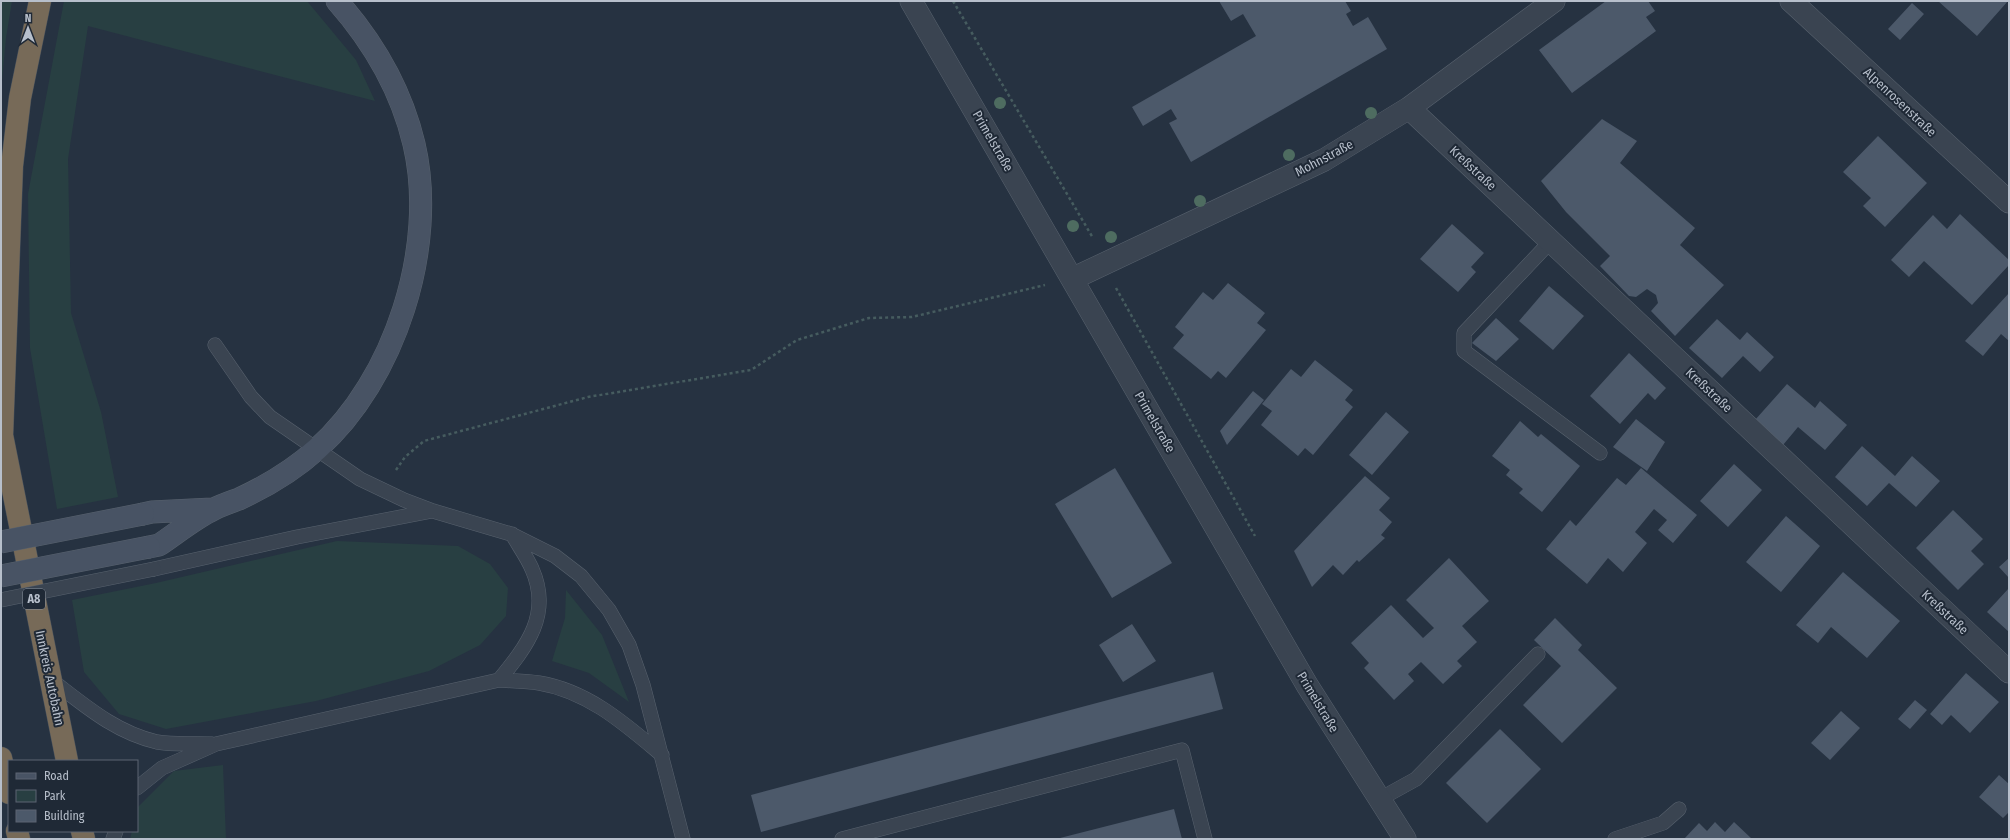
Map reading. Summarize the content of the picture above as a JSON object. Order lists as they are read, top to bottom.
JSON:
{
  "streets": {
    "highway": ["A8", "Innkreis Autobahn"],
    "street": [
      "Alpenrosenstraße",
      "Primelstraße",
      "Mohnstraße",
      "Kreßstraße"
    ]
  },
  "crossings": [
    ["Primelstraße", "Mohnstraße"],
    ["Mohnstraße", "Kreßstraße"]
  ],
  "legend": ["Road", "Park", "Building"],
  "north": "top"
}
